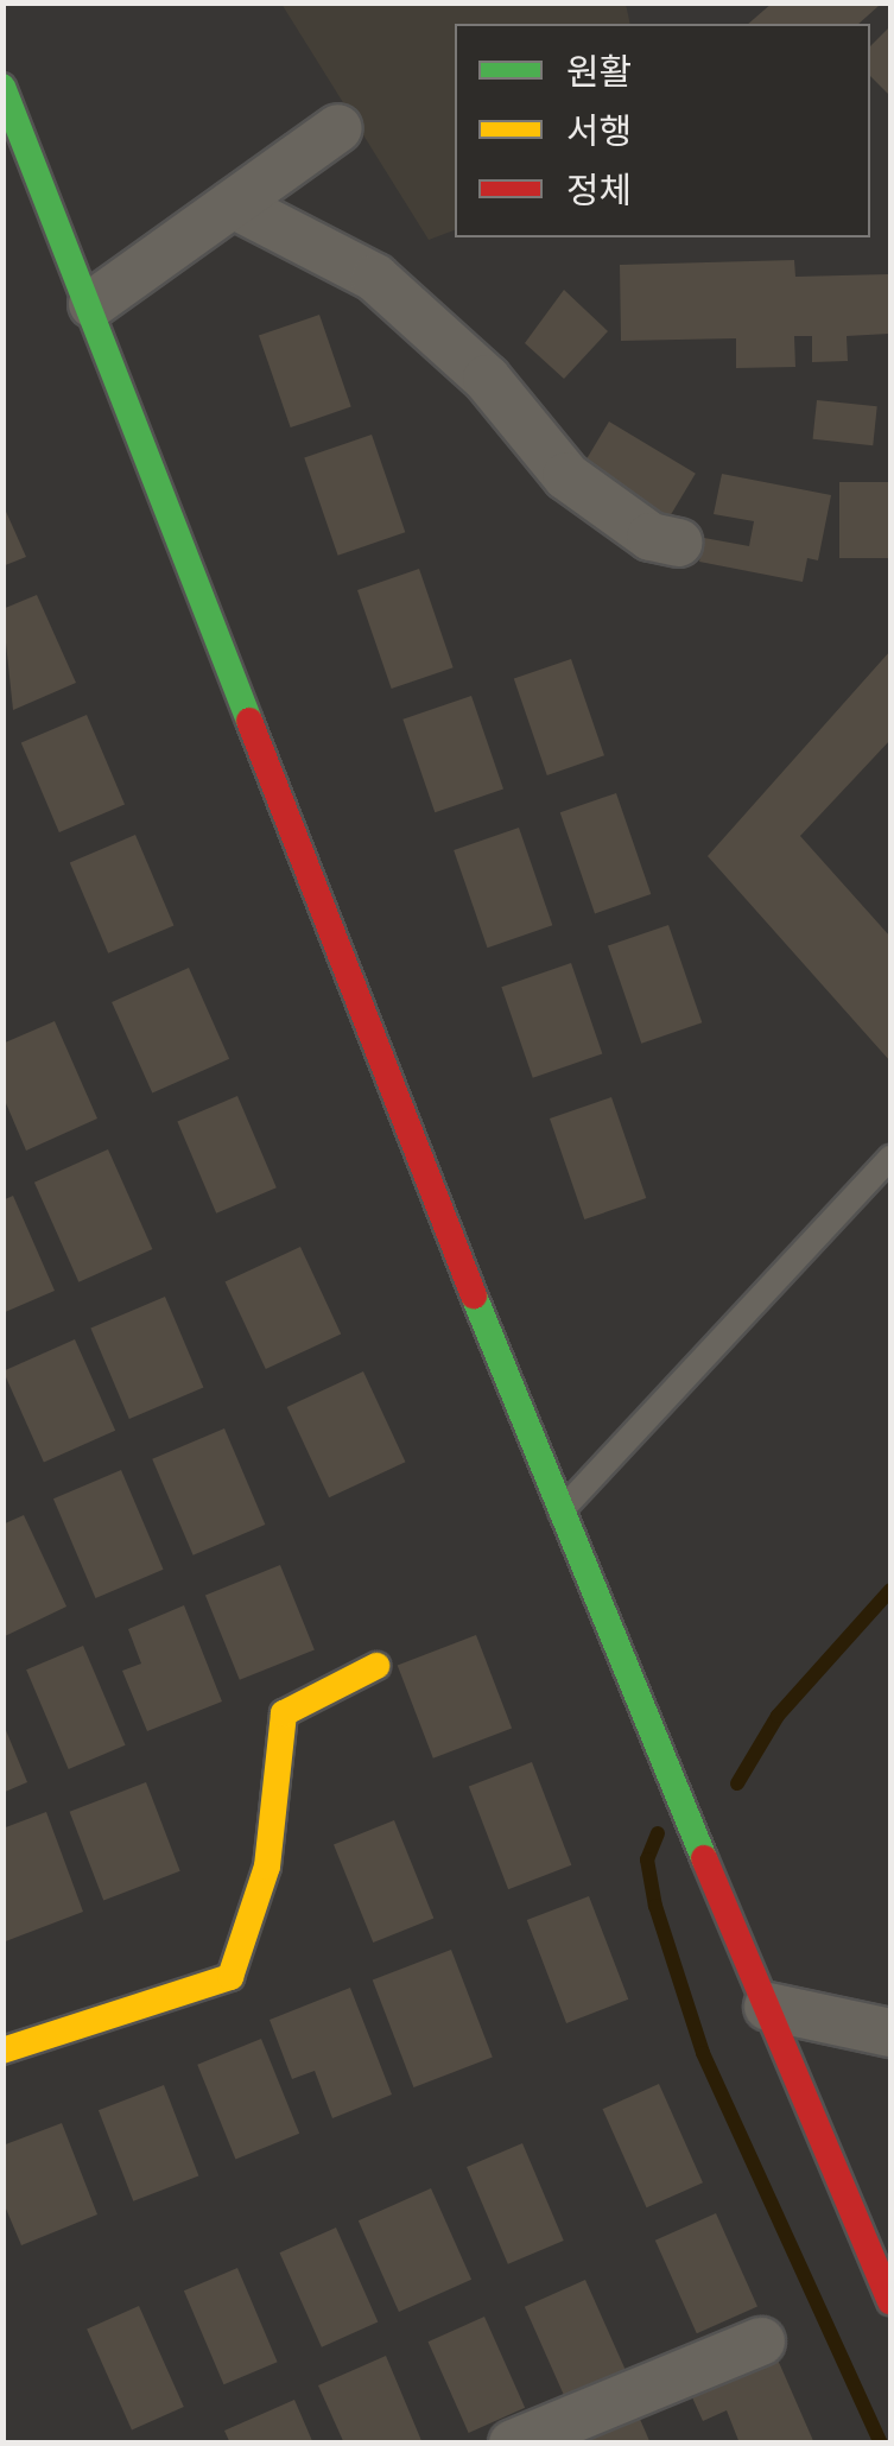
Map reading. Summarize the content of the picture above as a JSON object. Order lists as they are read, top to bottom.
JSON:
{
  "legend": ["원활", "서행", "정체"]
}
